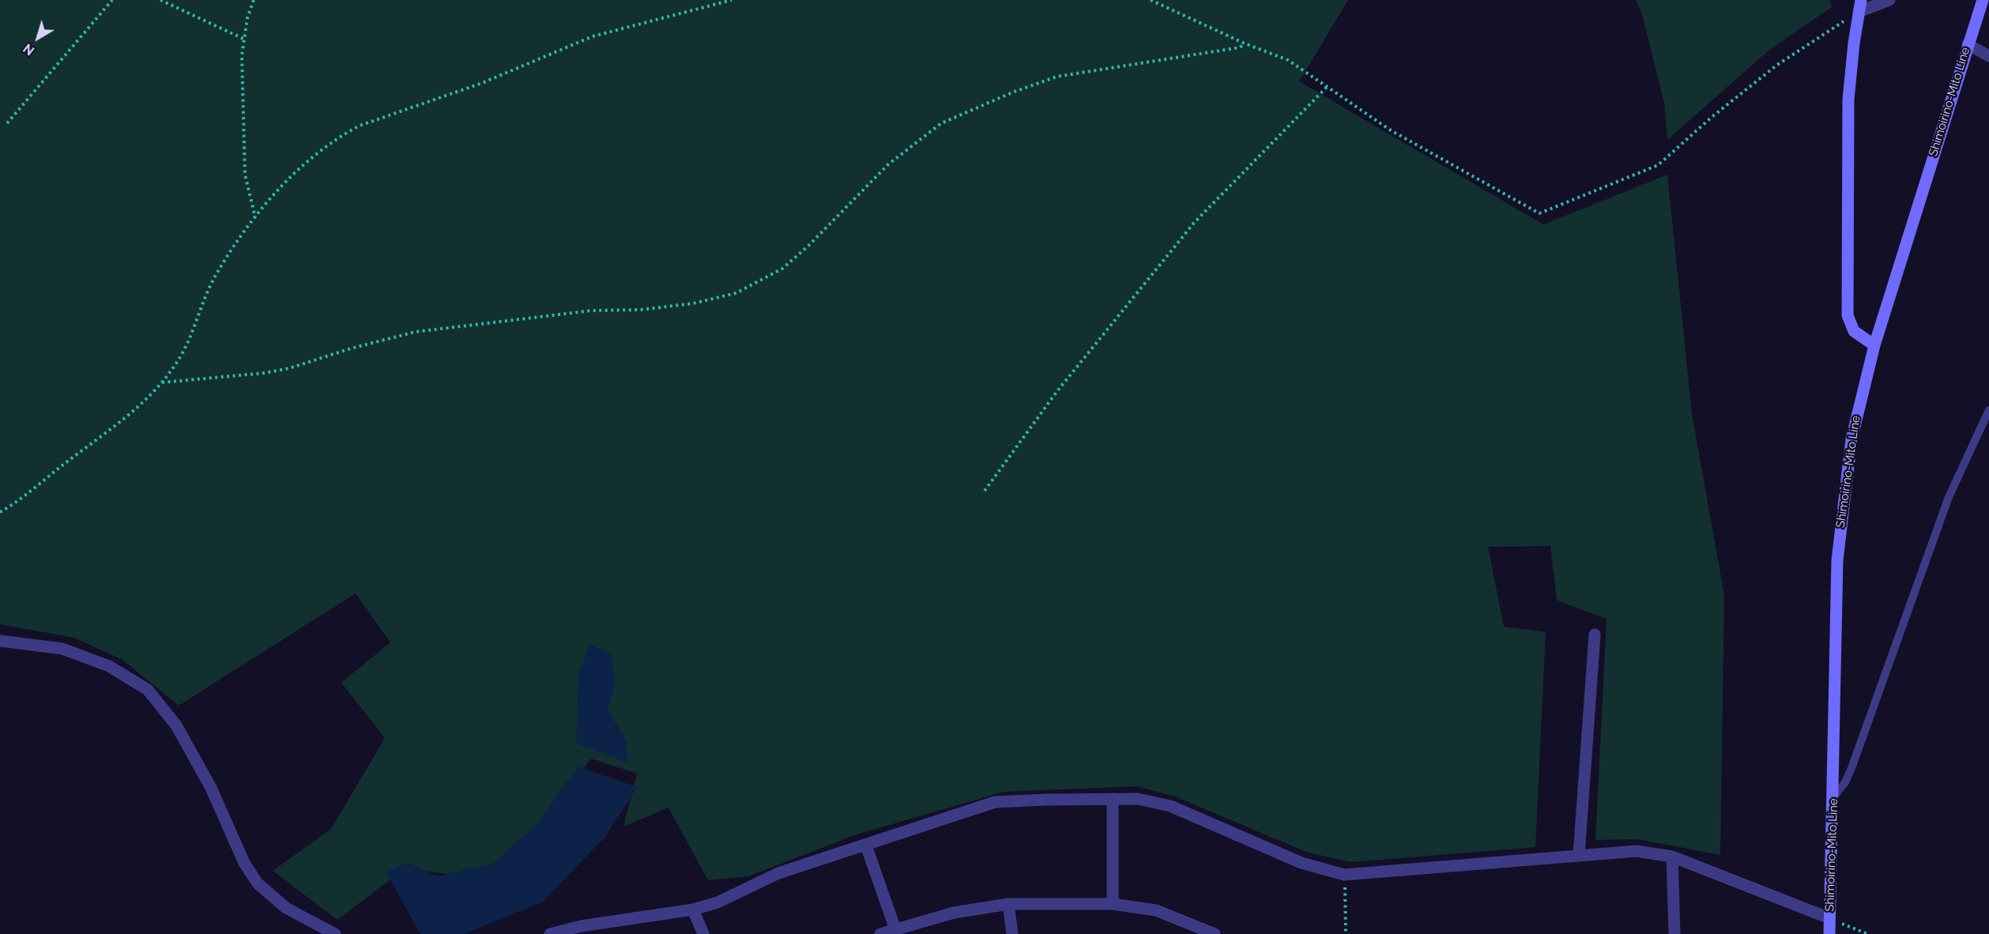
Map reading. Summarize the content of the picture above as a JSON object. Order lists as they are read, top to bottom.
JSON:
{
  "streets": {
    "main road": ["Shimoirino-Mito Line"]
  },
  "north": "bottom left"
}
